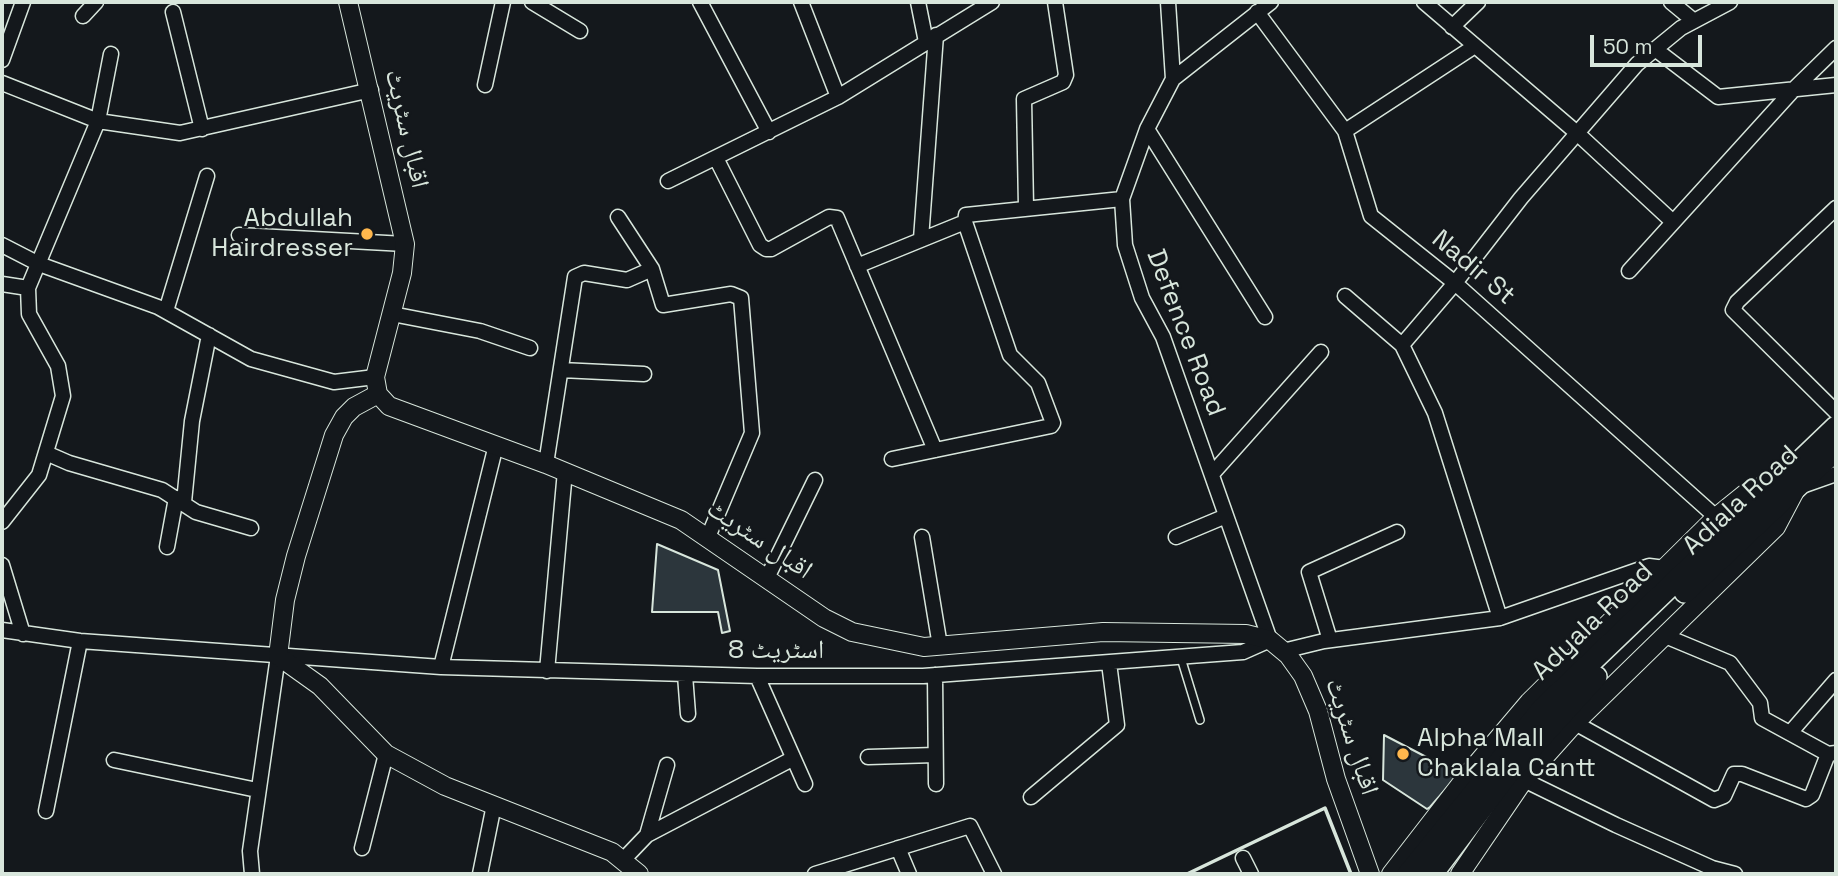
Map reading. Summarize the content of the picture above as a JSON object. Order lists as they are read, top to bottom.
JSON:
{
  "streets": {
    "main road": ["Adiala Road", "Adyala Road"],
    "street": [
      "اقبال سٹریٹ",
      "Nadir St",
      "Defence Road",
      "اسٹریٹ 8"
    ]
  },
  "crossings": [
    ["اقبال سٹریٹ", "Defence Road"],
    ["اقبال سٹریٹ", "اسٹریٹ 8"],
    ["Defence Road", "اسٹریٹ 8"],
    ["Adiala Road", "Adyala Road"]
  ],
  "places": ["Abdullah Hairdresser", "Alpha Mall Chaklala Cantt"],
  "scale_bar": "50 m"
}
